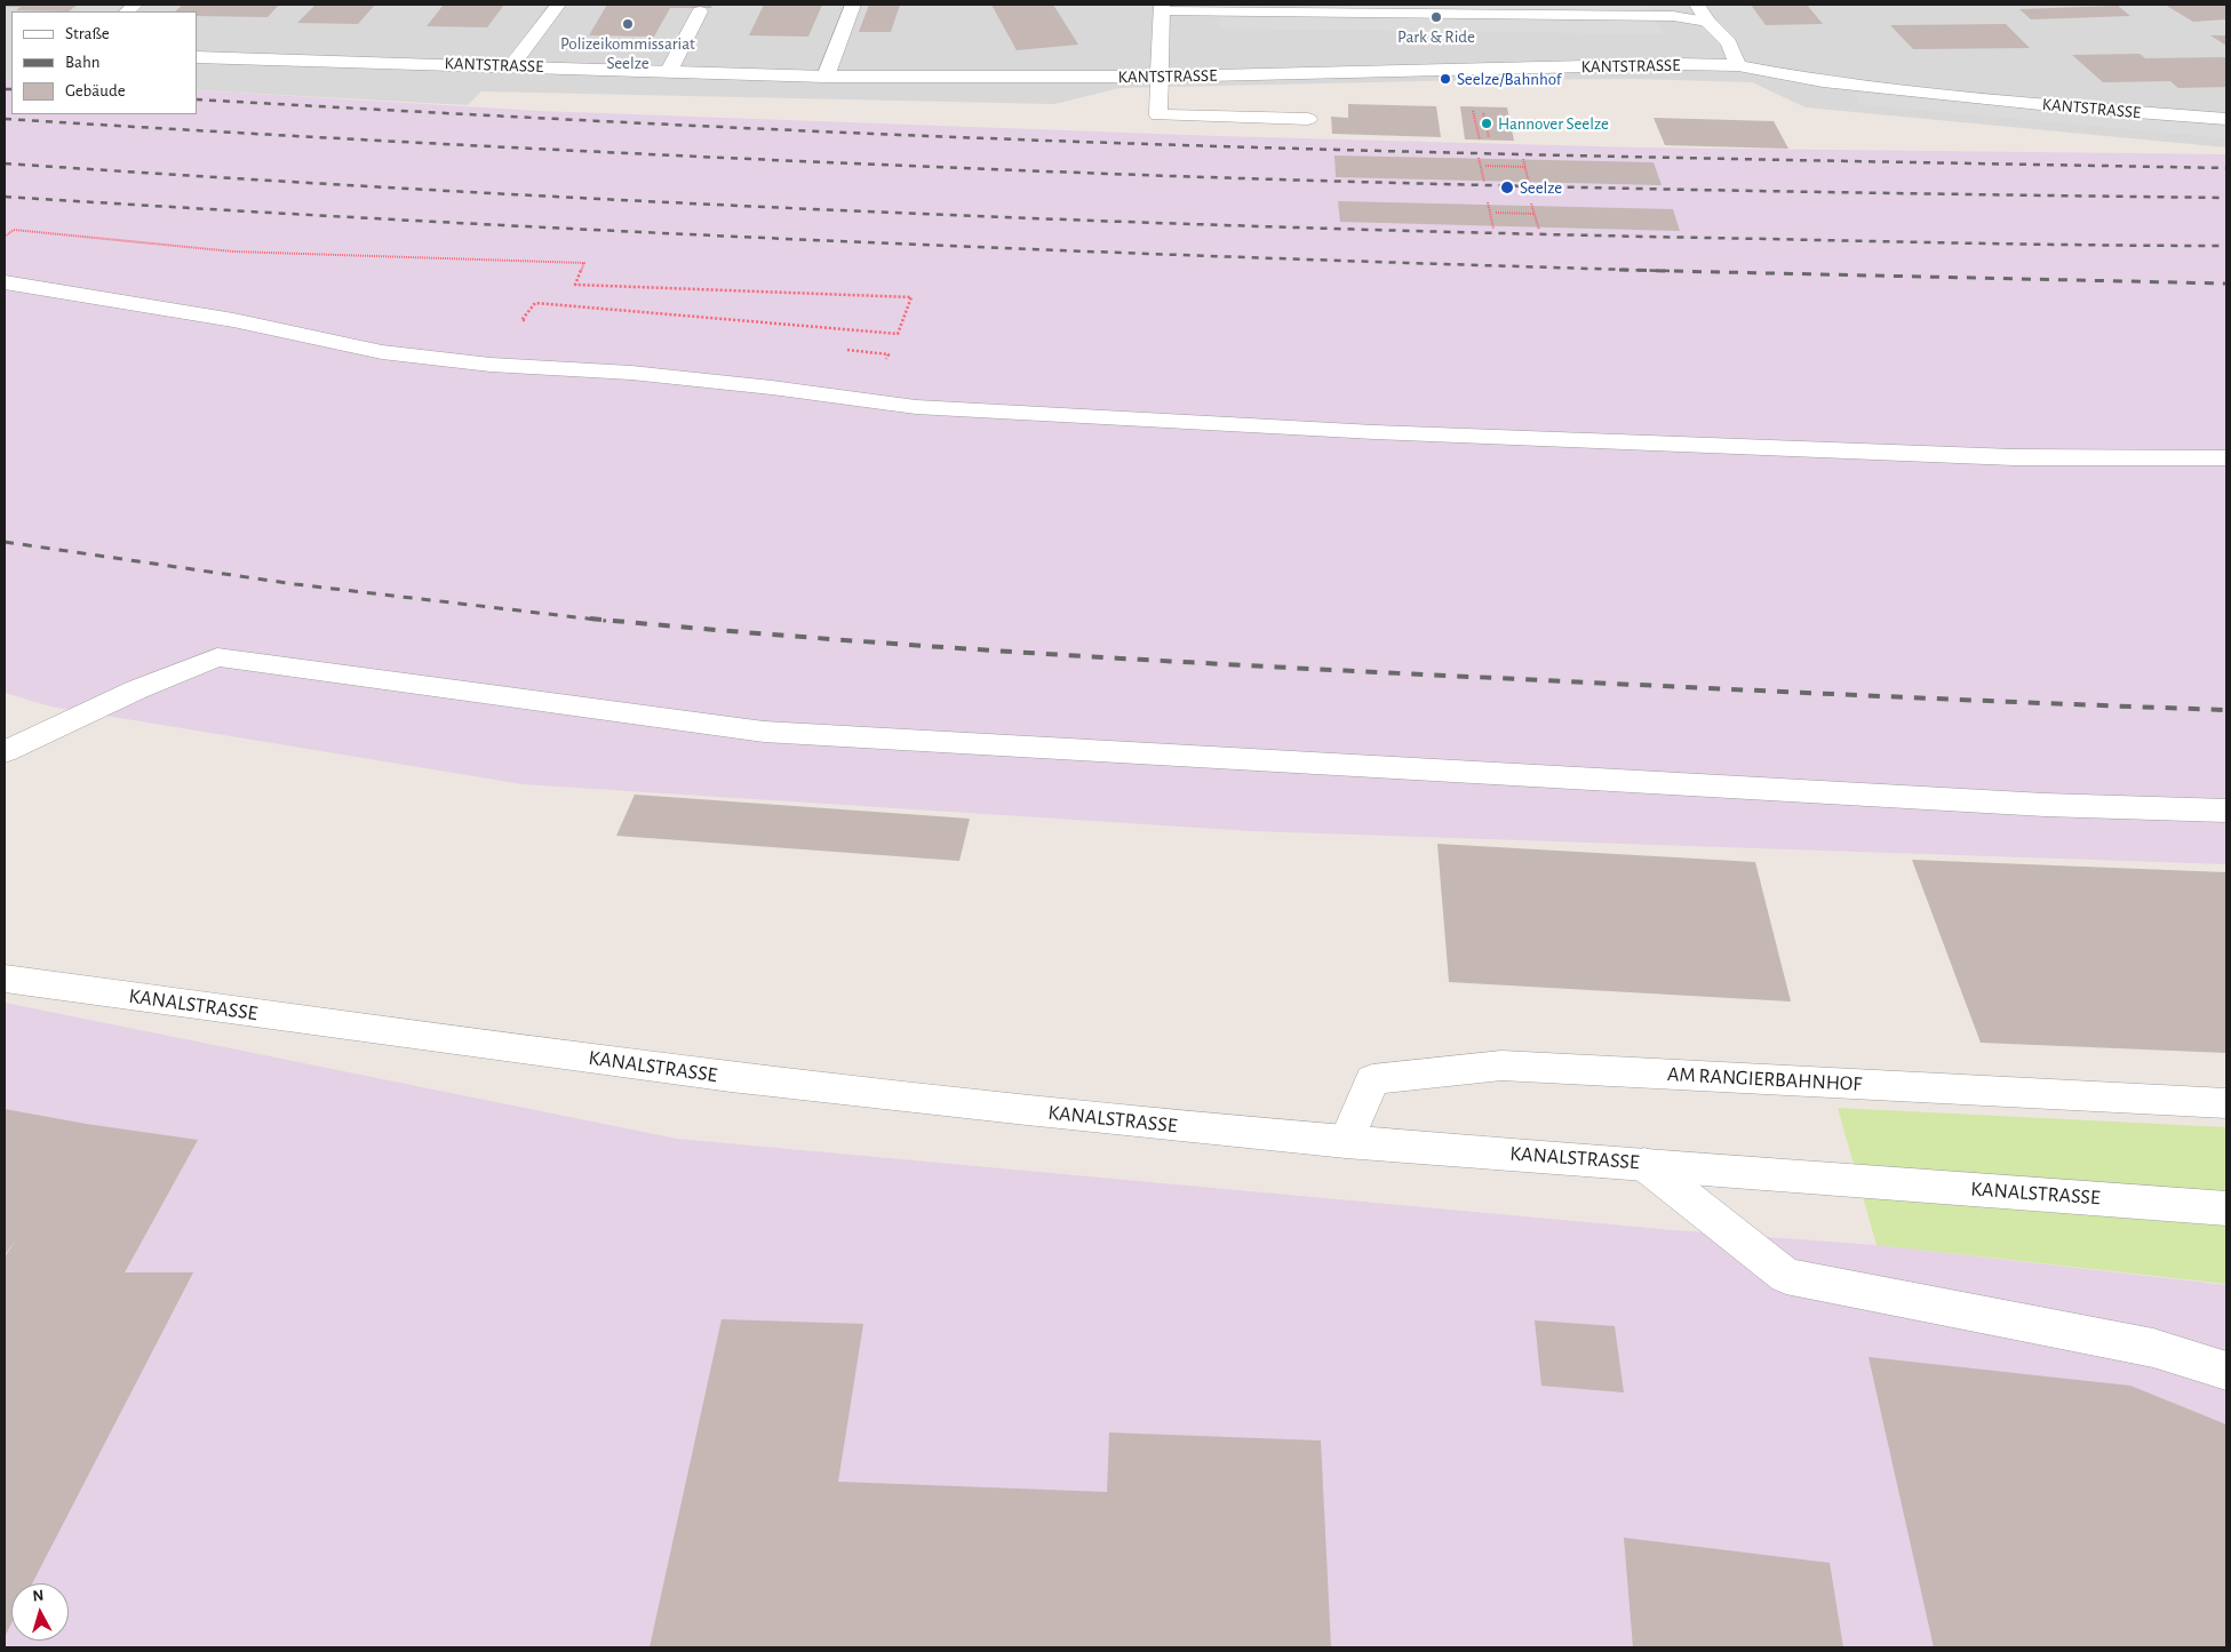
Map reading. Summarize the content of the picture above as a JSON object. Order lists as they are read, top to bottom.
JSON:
{
  "streets": {
    "street": ["KANTSTRASSE", "KANALSTRASSE", "AM RANGIERBAHNHOF"]
  },
  "crossings": [
    ["KANALSTRASSE", "AM RANGIERBAHNHOF"]
  ],
  "places": [
    "Park & Ride",
    "Polizeikommissariat Seelze",
    "Seelze/Bahnhof",
    "Hannover Seelze",
    "Seelze"
  ],
  "legend": ["Straße", "Bahn", "Gebäude"],
  "north": "top"
}
